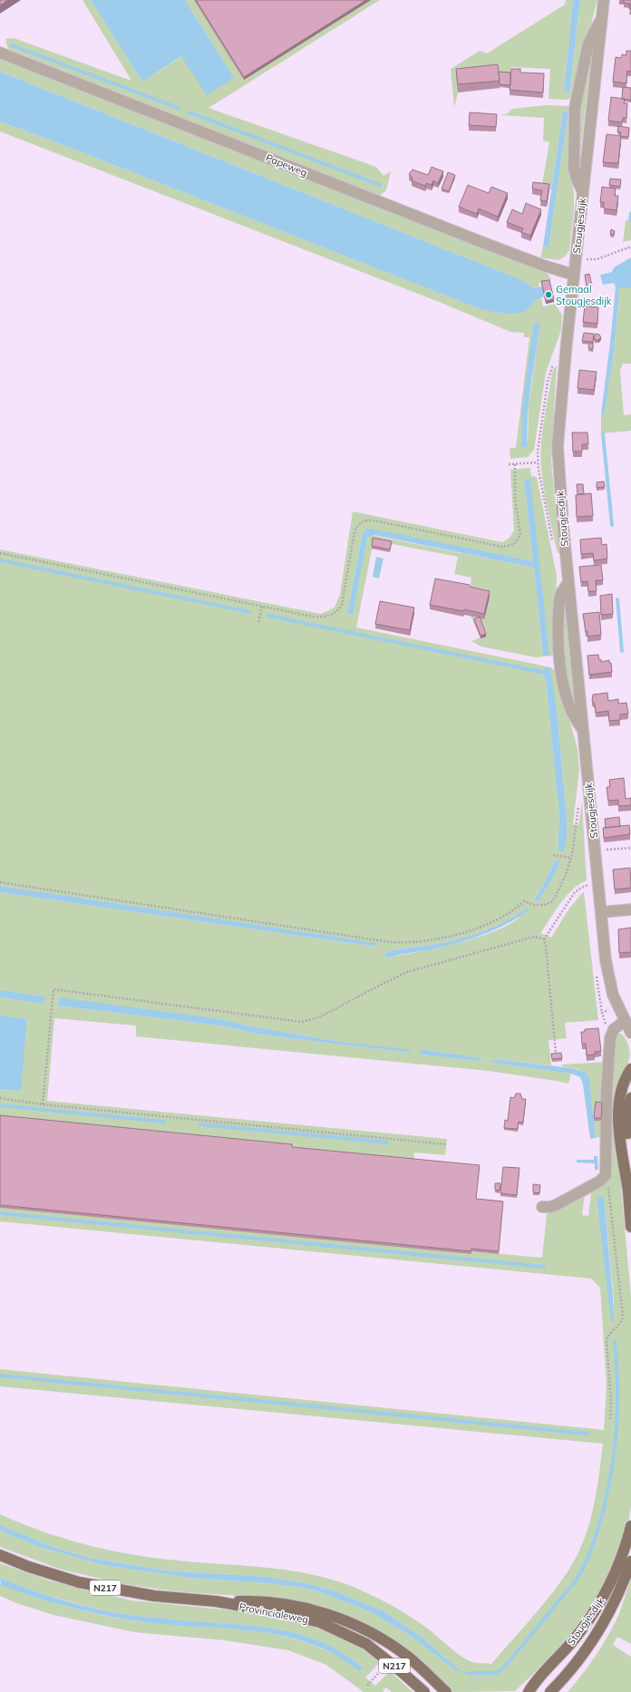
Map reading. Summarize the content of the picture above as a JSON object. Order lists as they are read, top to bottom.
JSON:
{
  "streets": {
    "main road": ["Stougjesdijk", "N217", "Provincialeweg"],
    "street": ["Papeweg"]
  },
  "crossings": [
    ["Papeweg", "Stougjesdijk"]
  ],
  "places": ["Gemaal Stougjesdijk"]
}
